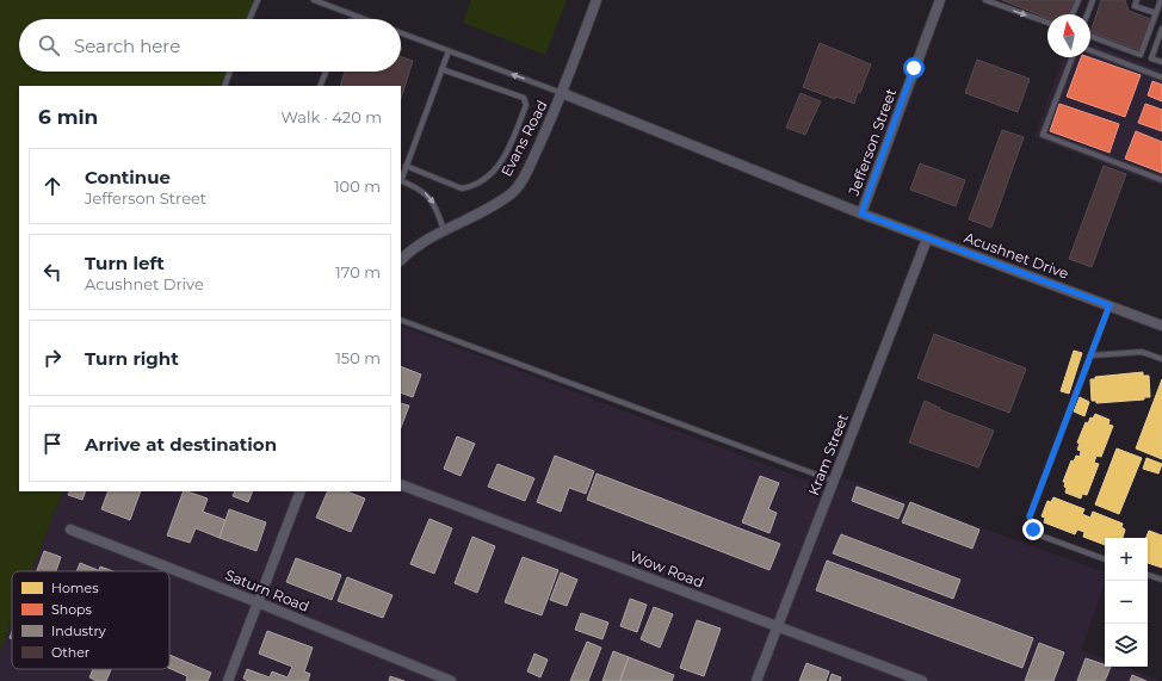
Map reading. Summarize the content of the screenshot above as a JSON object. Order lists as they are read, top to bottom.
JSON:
{
  "streets": {
    "street": [
      "Evans Road",
      "Jefferson Street",
      "Acushnet Drive",
      "Kram Street",
      "Wow Road",
      "Saturn Road"
    ]
  },
  "crossings": [
    ["Evans Road", "Acushnet Drive"],
    ["Jefferson Street", "Acushnet Drive"],
    ["Acushnet Drive", "Kram Street"],
    ["Kram Street", "Wow Road"]
  ],
  "legend": [
    "Homes",
    "Shops",
    "Industry",
    "Other"
  ],
  "north": "top",
  "page": {
    "search": "Search here",
    "heading": ["6 min", "Walk · 420 m"],
    "list": [
      ["Continue", "Jefferson Street", "100 m"],
      ["Turn left", "Acushnet Drive", "170 m"],
      ["Turn right", "150 m"],
      "Arrive at destination"
    ],
    "map_buttons": ["+", "−"]
  }
}
